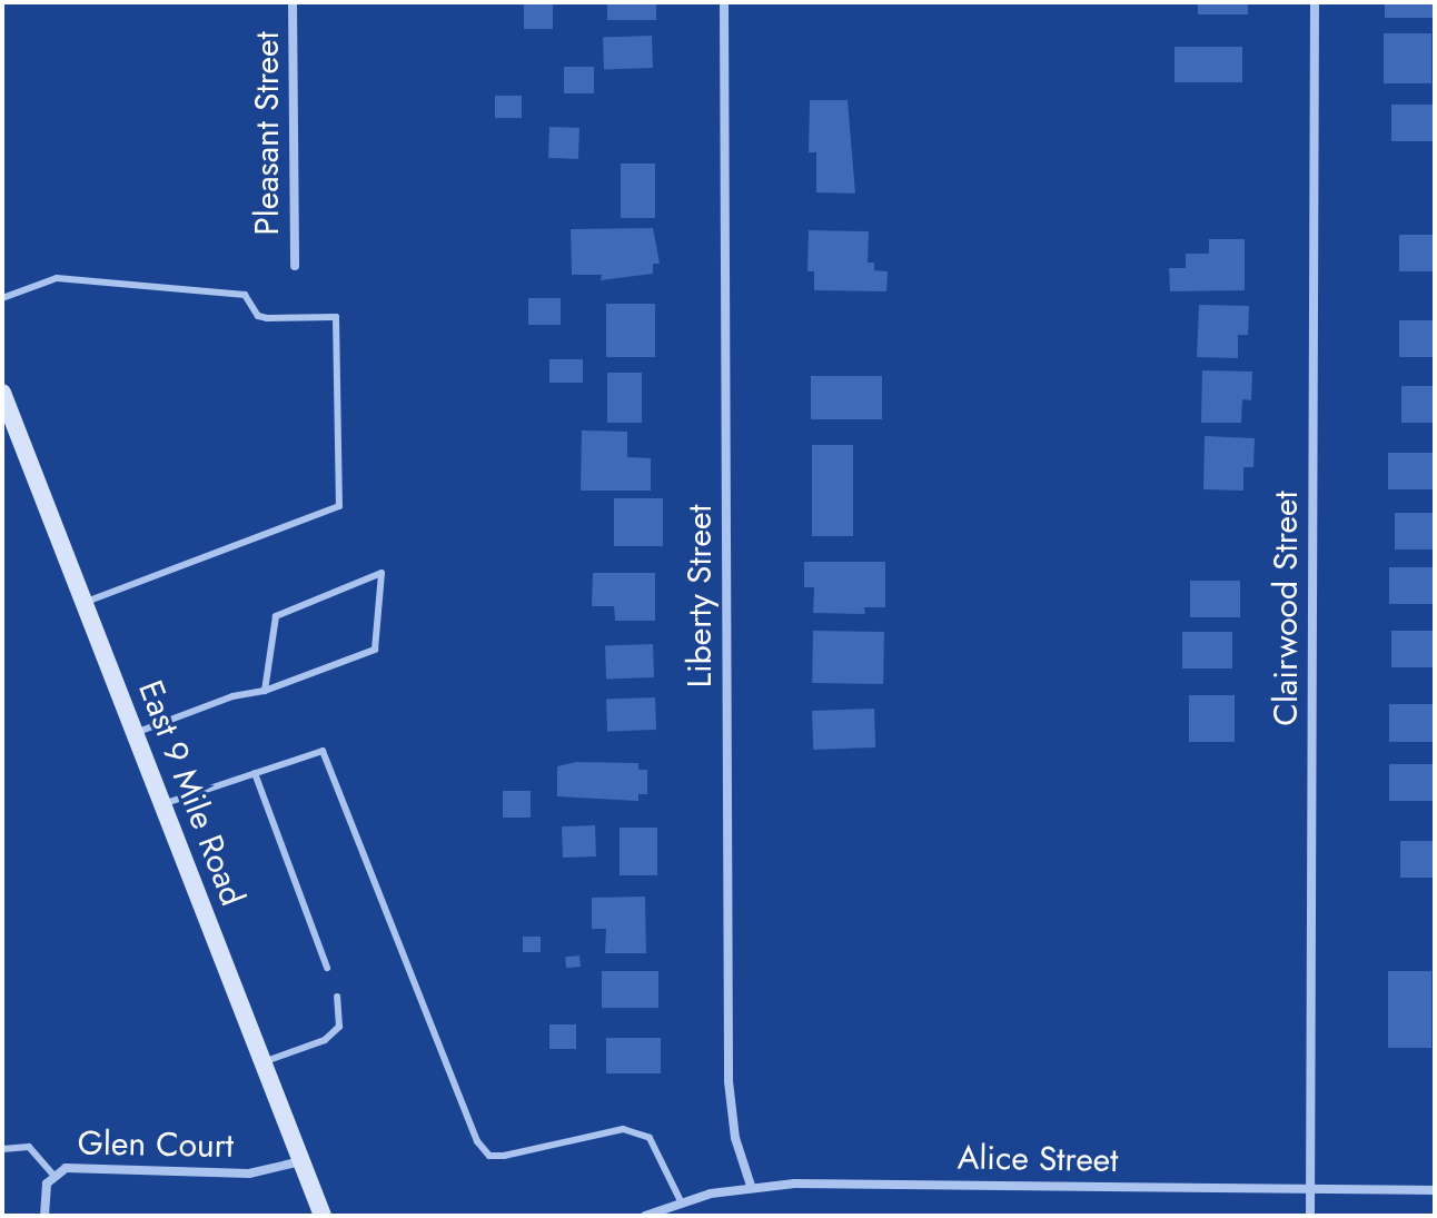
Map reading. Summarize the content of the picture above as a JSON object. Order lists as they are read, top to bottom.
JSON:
{
  "streets": {
    "main road": ["East 9 Mile Road"],
    "street": [
      "Pleasant Street",
      "Liberty Street",
      "Clairwood Street",
      "Glen Court",
      "Alice Street"
    ]
  },
  "crossings": [
    ["Liberty Street", "Alice Street"],
    ["Clairwood Street", "Alice Street"],
    ["East 9 Mile Road", "Glen Court"]
  ]
}
